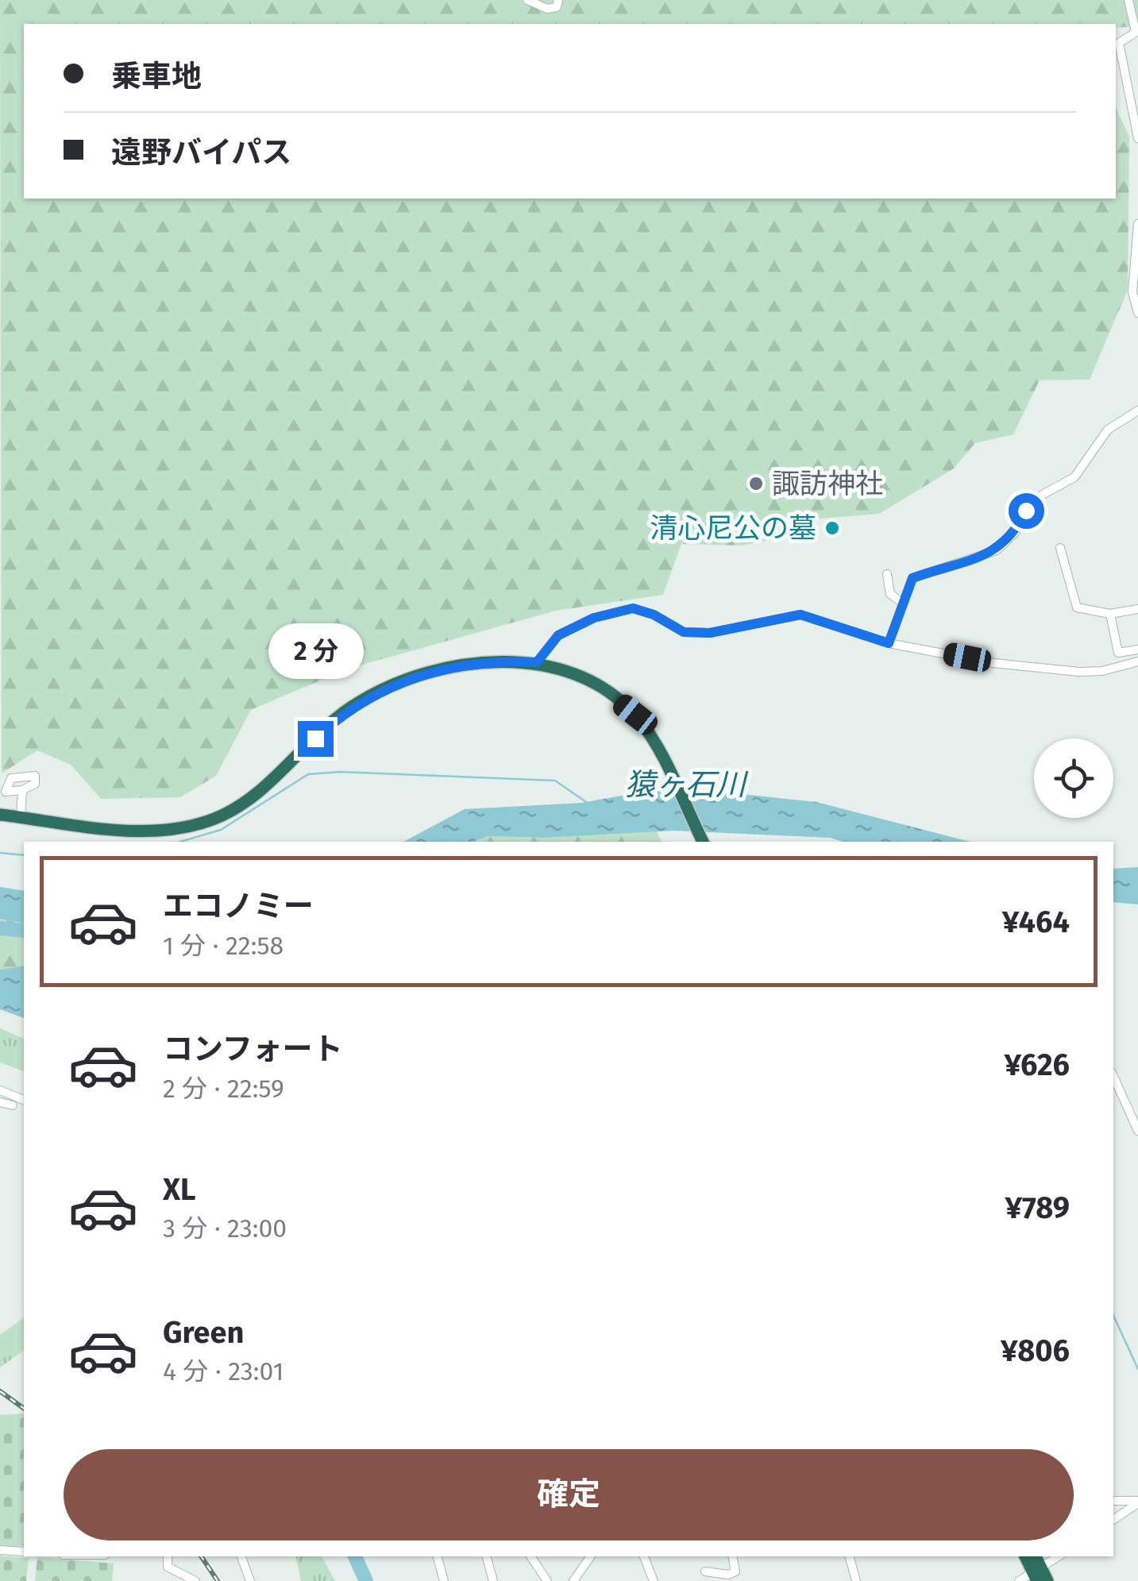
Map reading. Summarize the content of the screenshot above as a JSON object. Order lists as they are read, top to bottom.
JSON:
{
  "water": ["猿ヶ石川"],
  "places": ["諏訪神社", "清心尼公の墓"],
  "page": {
    "banner": ["乗車地", "遠野バイパス"],
    "bubble": "2 分",
    "list": [
      {
        "name": "エコノミー",
        "note": "1 分 · 22:58",
        "value": "¥464"
      },
      {
        "name": "コンフォート",
        "note": "2 分 · 22:59",
        "value": "¥626"
      },
      {
        "name": "XL",
        "note": "3 分 · 23:00",
        "value": "¥789"
      },
      {
        "name": "Green",
        "note": "4 分 · 23:01",
        "value": "¥806"
      }
    ],
    "buttons": "確定"
  }
}
